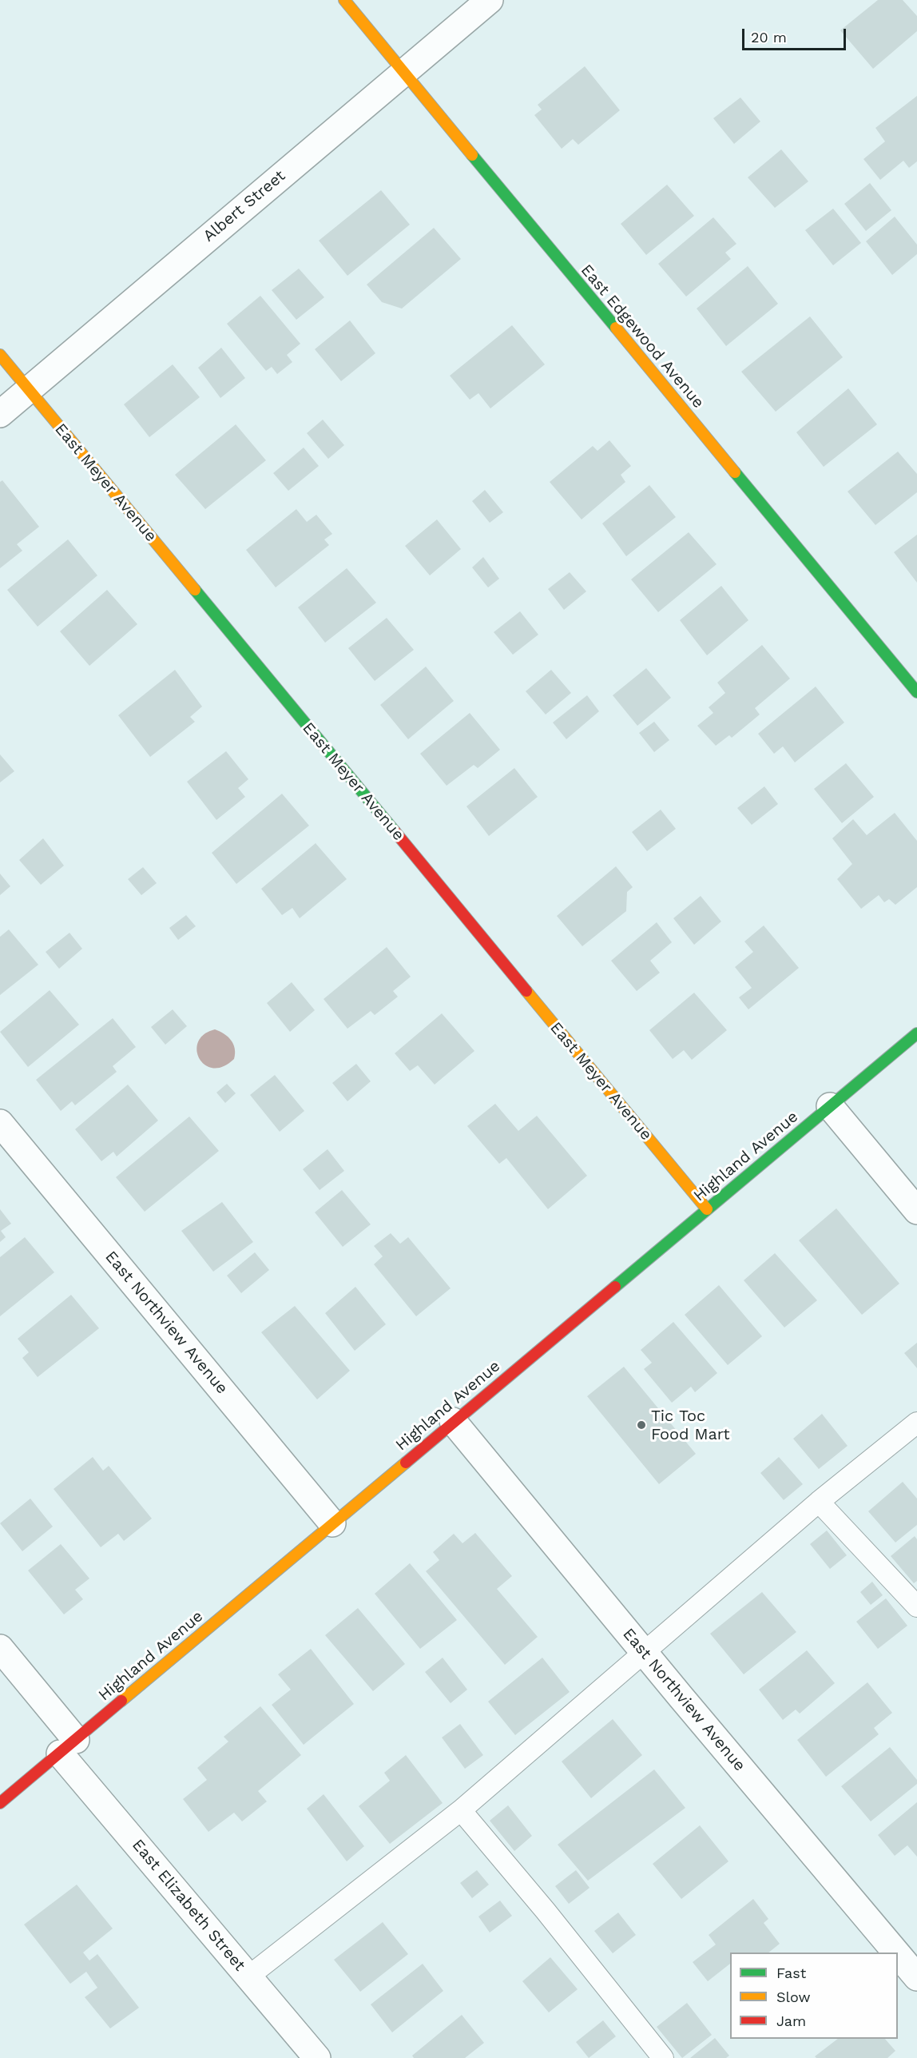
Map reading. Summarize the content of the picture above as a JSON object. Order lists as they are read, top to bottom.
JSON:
{
  "streets": {
    "street": [
      "Albert Street",
      "East Edgewood Avenue",
      "East Meyer Avenue",
      "Highland Avenue",
      "East Northview Avenue",
      "East Elizabeth Street"
    ]
  },
  "crossings": [
    ["Albert Street", "East Edgewood Avenue"],
    ["Albert Street", "East Meyer Avenue"],
    ["East Meyer Avenue", "Highland Avenue"],
    ["Highland Avenue", "East Northview Avenue"],
    ["Highland Avenue", "East Elizabeth Street"]
  ],
  "places": ["Tic Toc Food Mart"],
  "legend": ["Fast", "Slow", "Jam"],
  "scale_bar": "20 m"
}
